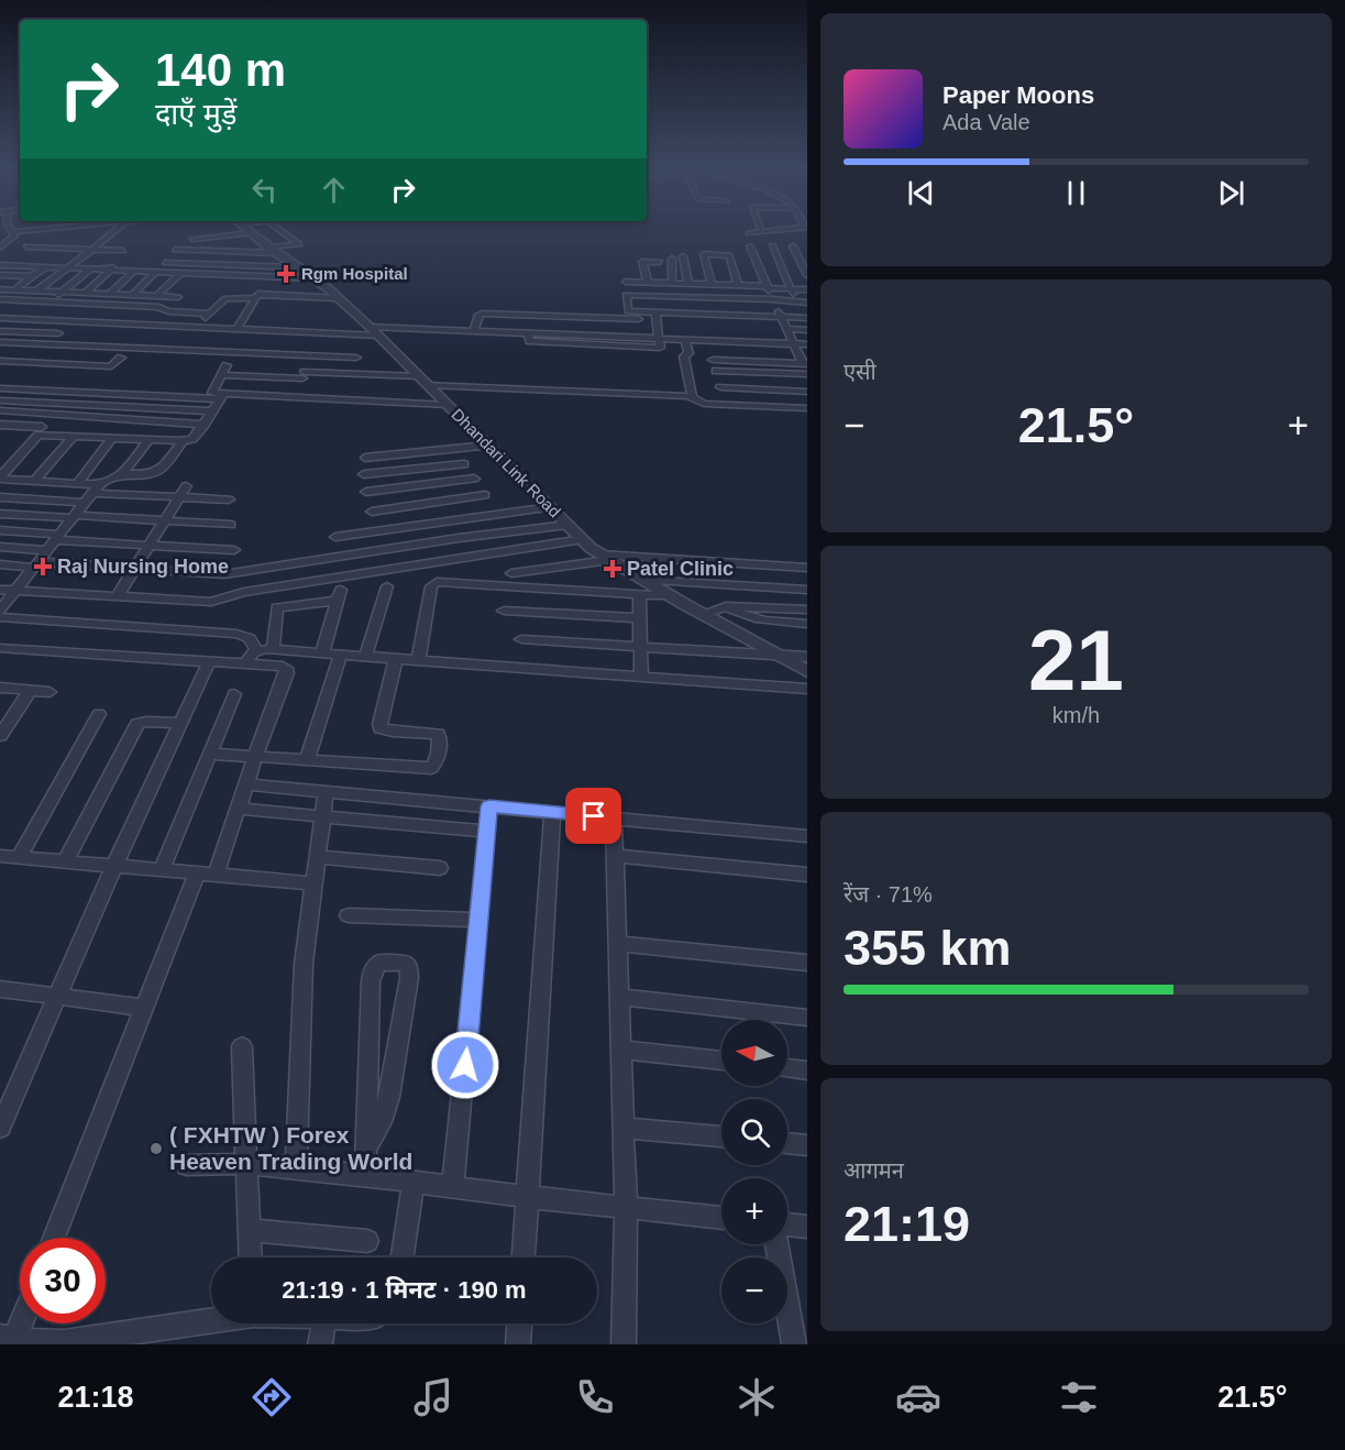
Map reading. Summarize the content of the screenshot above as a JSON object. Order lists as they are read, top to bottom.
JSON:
{
  "streets": {
    "street": ["Dhandari Link Road"]
  },
  "places": {
    "health": ["Rgm Hospital", "Raj Nursing Home", "Patel Clinic"],
    "other": ["( FXHTW ) Forex Heaven Trading World"]
  },
  "north": "left",
  "page": {
    "turn": ["140 m", "दाएँ मुड़ें"],
    "song": ["Paper Moons", "Ada Vale"],
    "tile": [
      "एसी",
      ["21", "km/h"],
      ["रेंज · 71%", "355 km"],
      ["आगमन", "21:19"]
    ],
    "heat": ["−", "21.5°", "+"],
    "map_buttons": ["+", "−"],
    "limit": "30",
    "trip": "21:19 · 1 मिनट · 190 m",
    "tabs": ["21:18", "21.5°"]
  }
}
